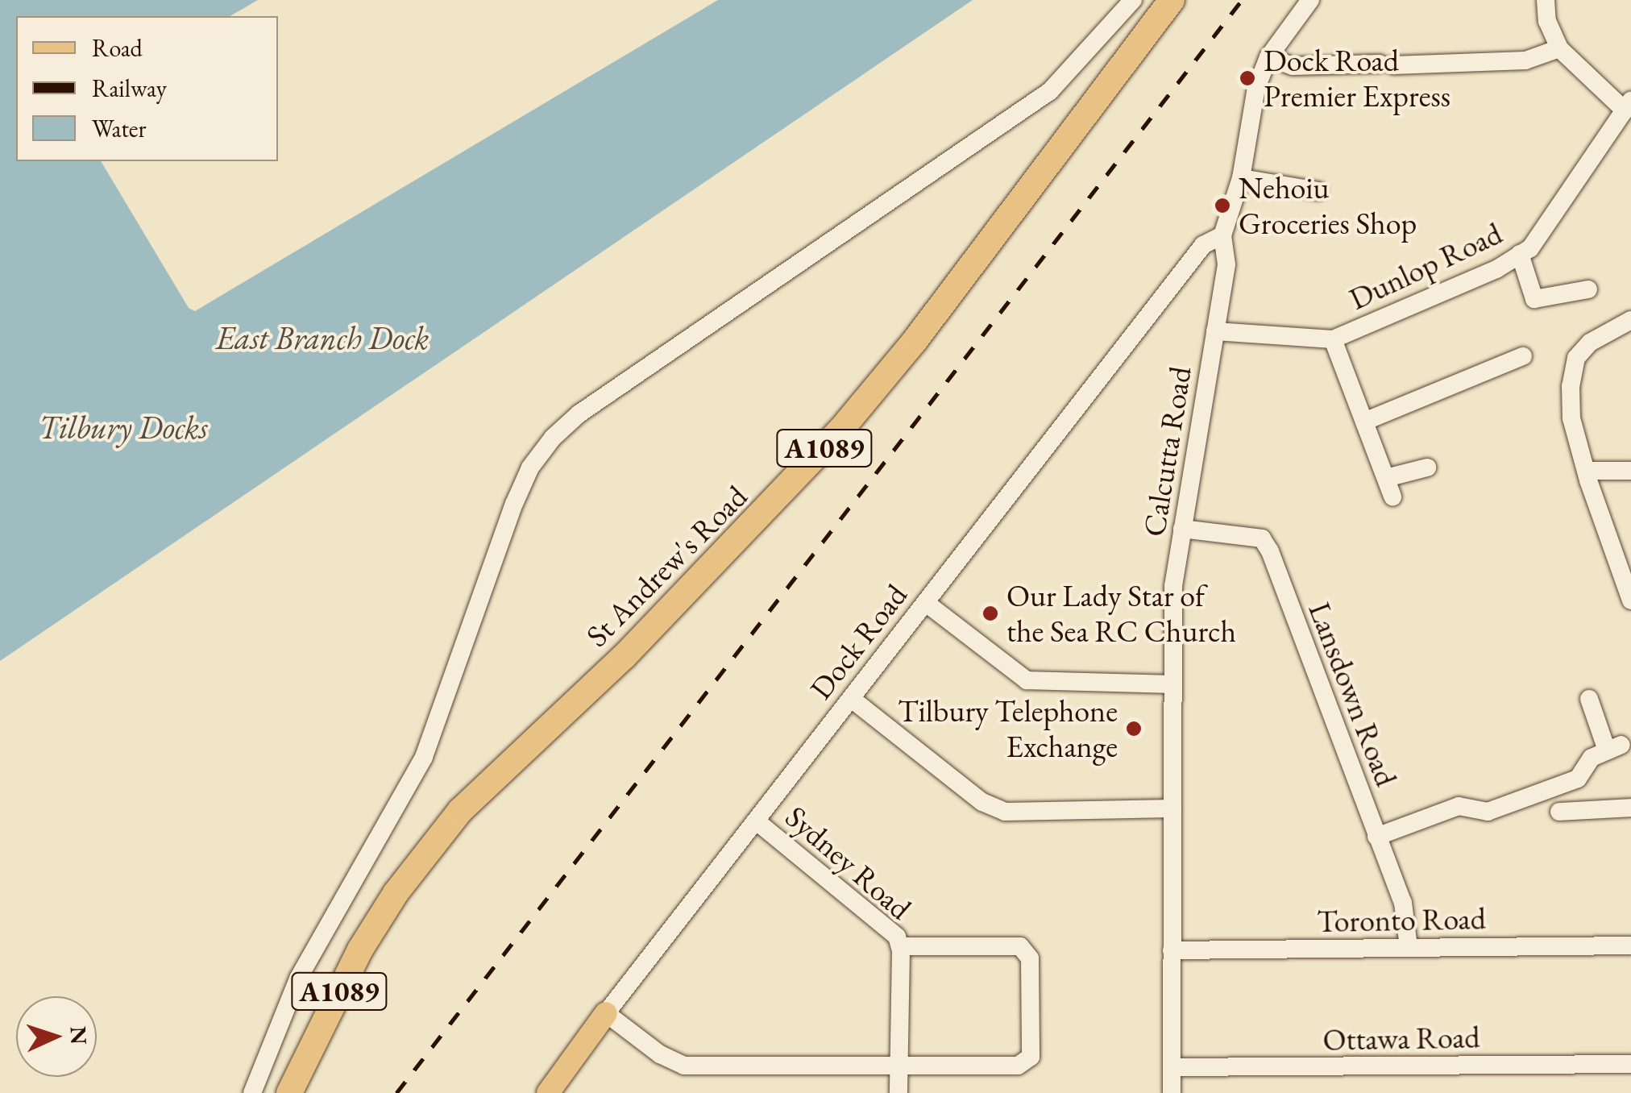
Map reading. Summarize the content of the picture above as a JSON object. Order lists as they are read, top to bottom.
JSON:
{
  "streets": {
    "highway": ["A1089", "St Andrew's Road"],
    "main road": ["Dock Road"],
    "street": [
      "Dunlop Road",
      "Calcutta Road",
      "Lansdown Road",
      "Sydney Road",
      "Toronto Road",
      "Ottawa Road"
    ]
  },
  "crossings": [
    ["Dunlop Road", "Calcutta Road"],
    ["Calcutta Road", "Dock Road"],
    ["Calcutta Road", "Lansdown Road"],
    ["Calcutta Road", "Toronto Road"],
    ["Calcutta Road", "Ottawa Road"],
    ["Dock Road", "Sydney Road"],
    ["Lansdown Road", "Toronto Road"]
  ],
  "water": ["East Branch Dock", "Tilbury Docks"],
  "places": [
    "Dock Road Premier Express",
    "Nehoiu Groceries Shop",
    "Our Lady Star of the Sea RC Church",
    "Tilbury Telephone Exchange"
  ],
  "legend": ["Road", "Railway", "Water"],
  "north": "right"
}
